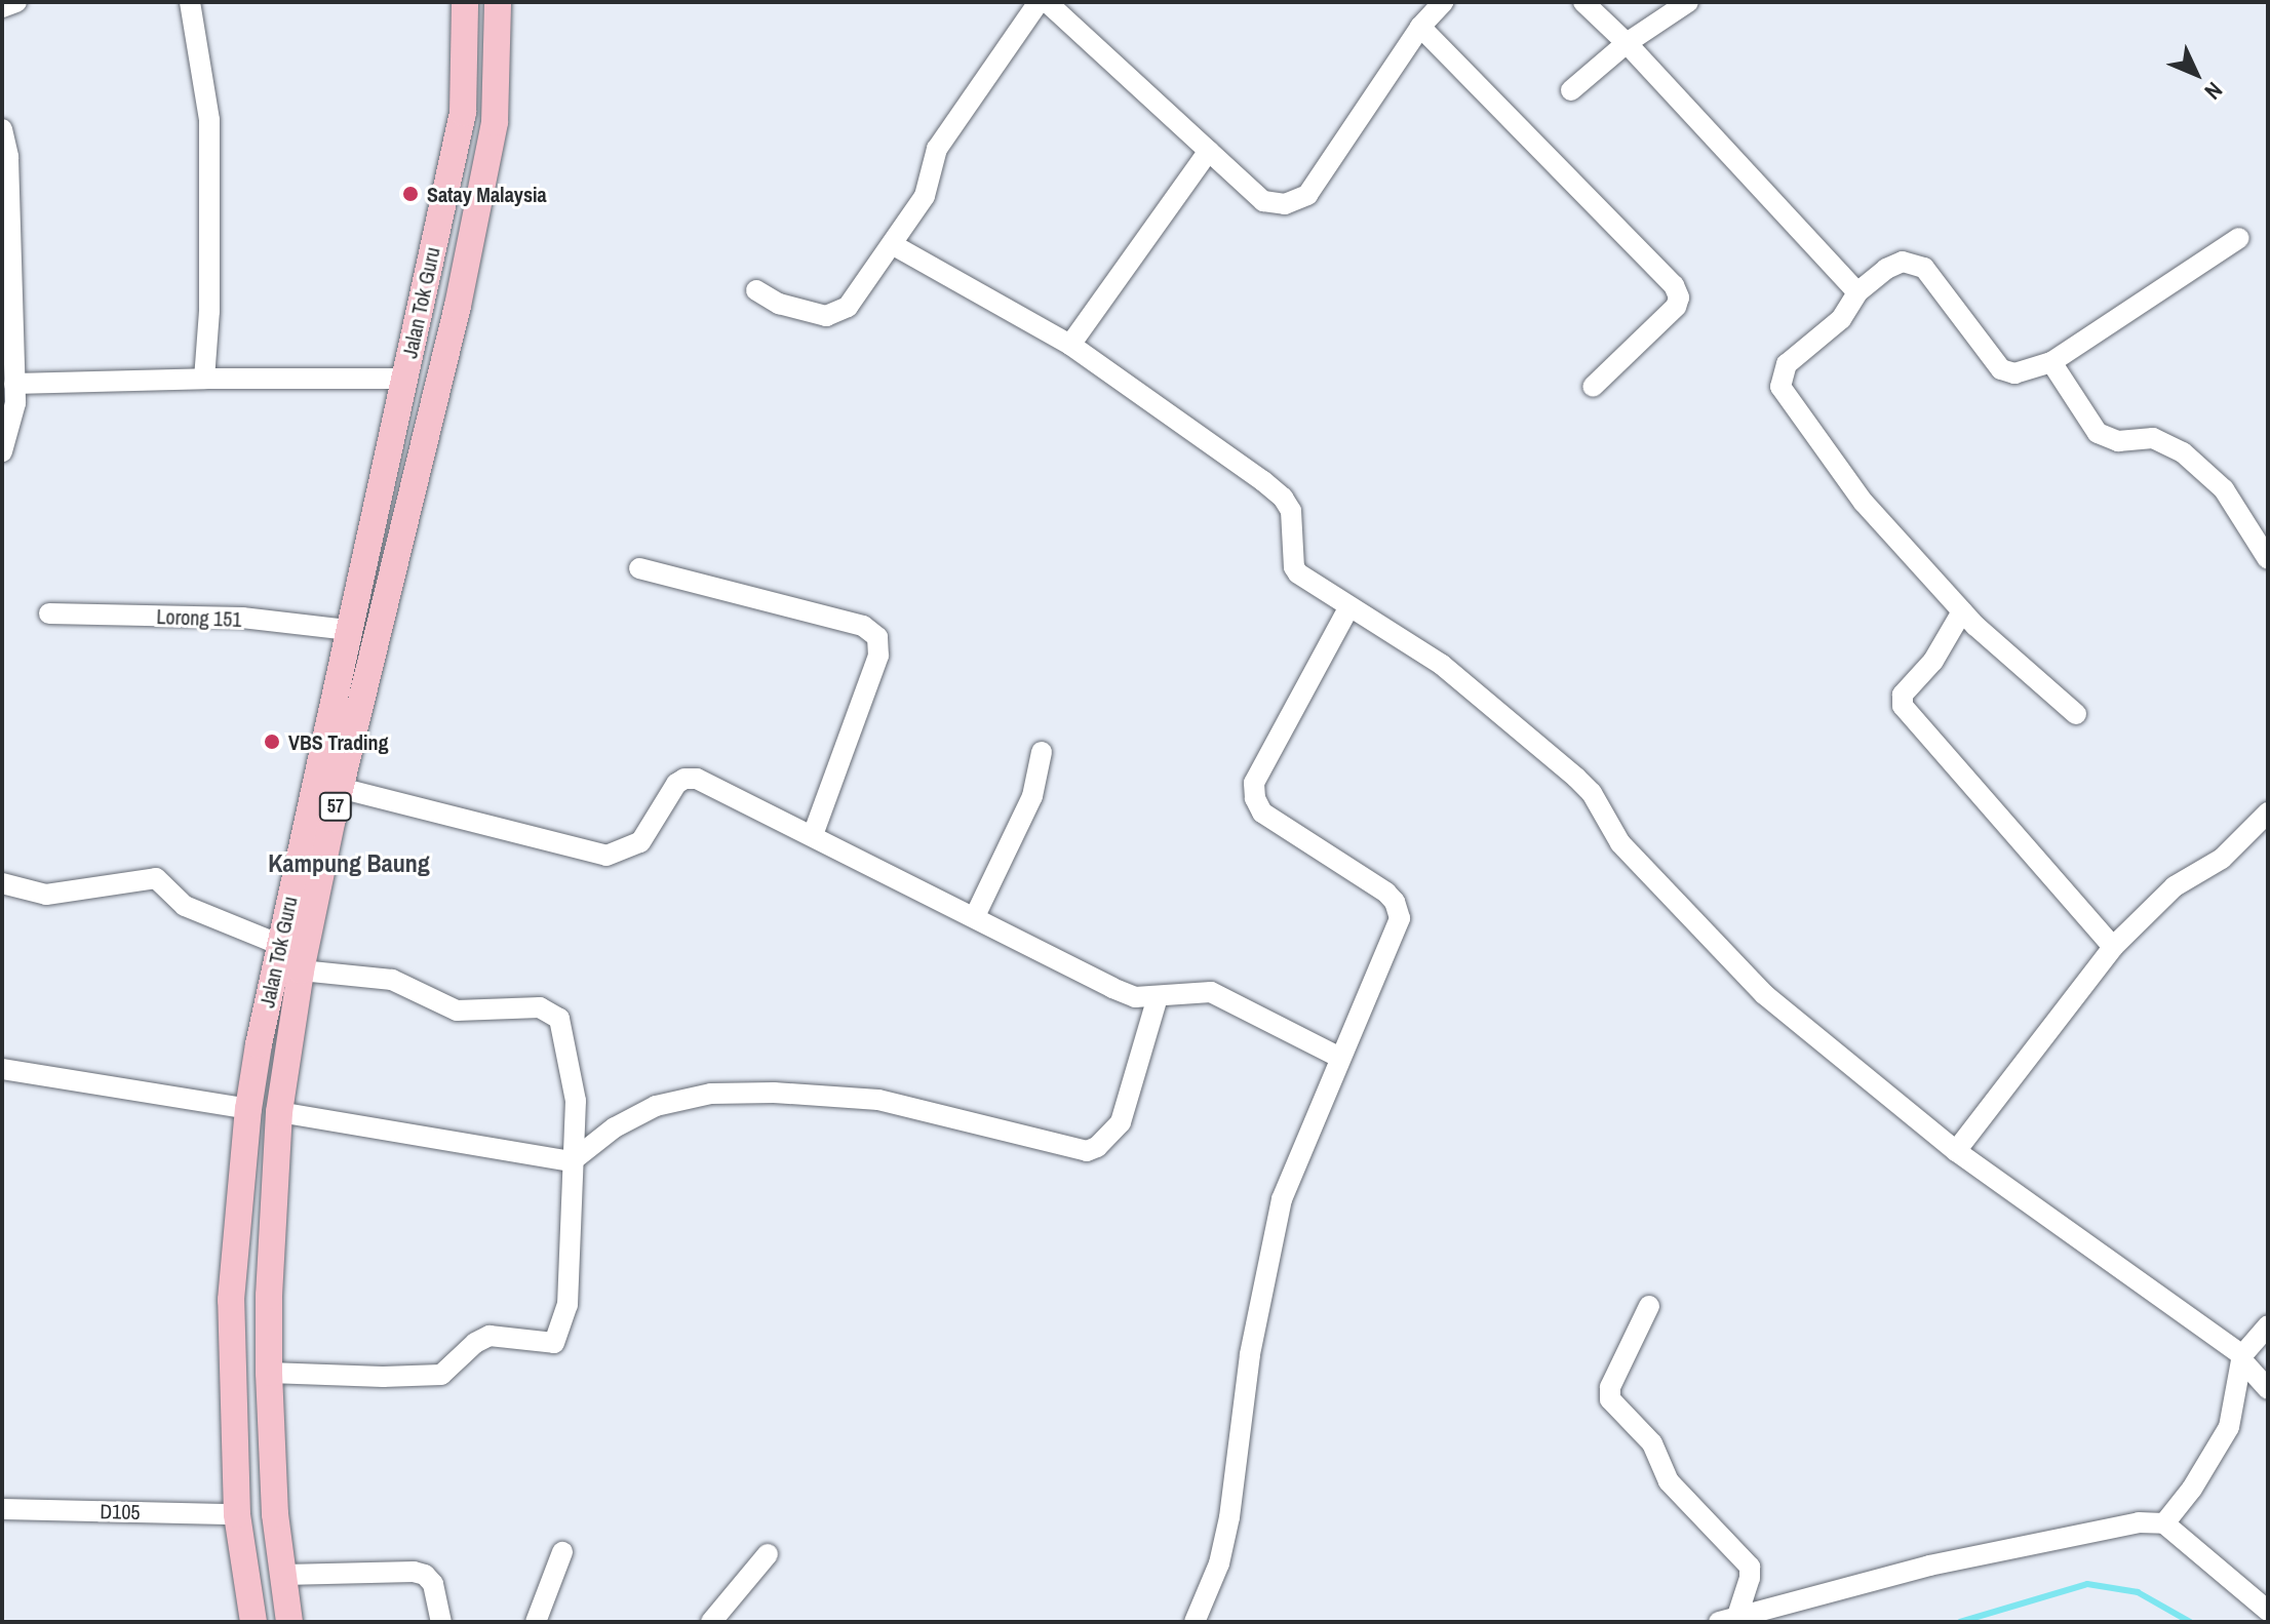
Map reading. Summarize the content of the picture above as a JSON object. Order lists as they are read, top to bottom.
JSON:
{
  "streets": {
    "main road": ["Jalan Tok Guru", "57"],
    "street": ["Lorong 151", "D105"]
  },
  "crossings": [
    ["Jalan Tok Guru", "Lorong 151"],
    ["Jalan Tok Guru", "D105"]
  ],
  "districts": ["Kampung Baung"],
  "places": ["Satay Malaysia", "VBS Trading"],
  "north": "bottom right"
}
